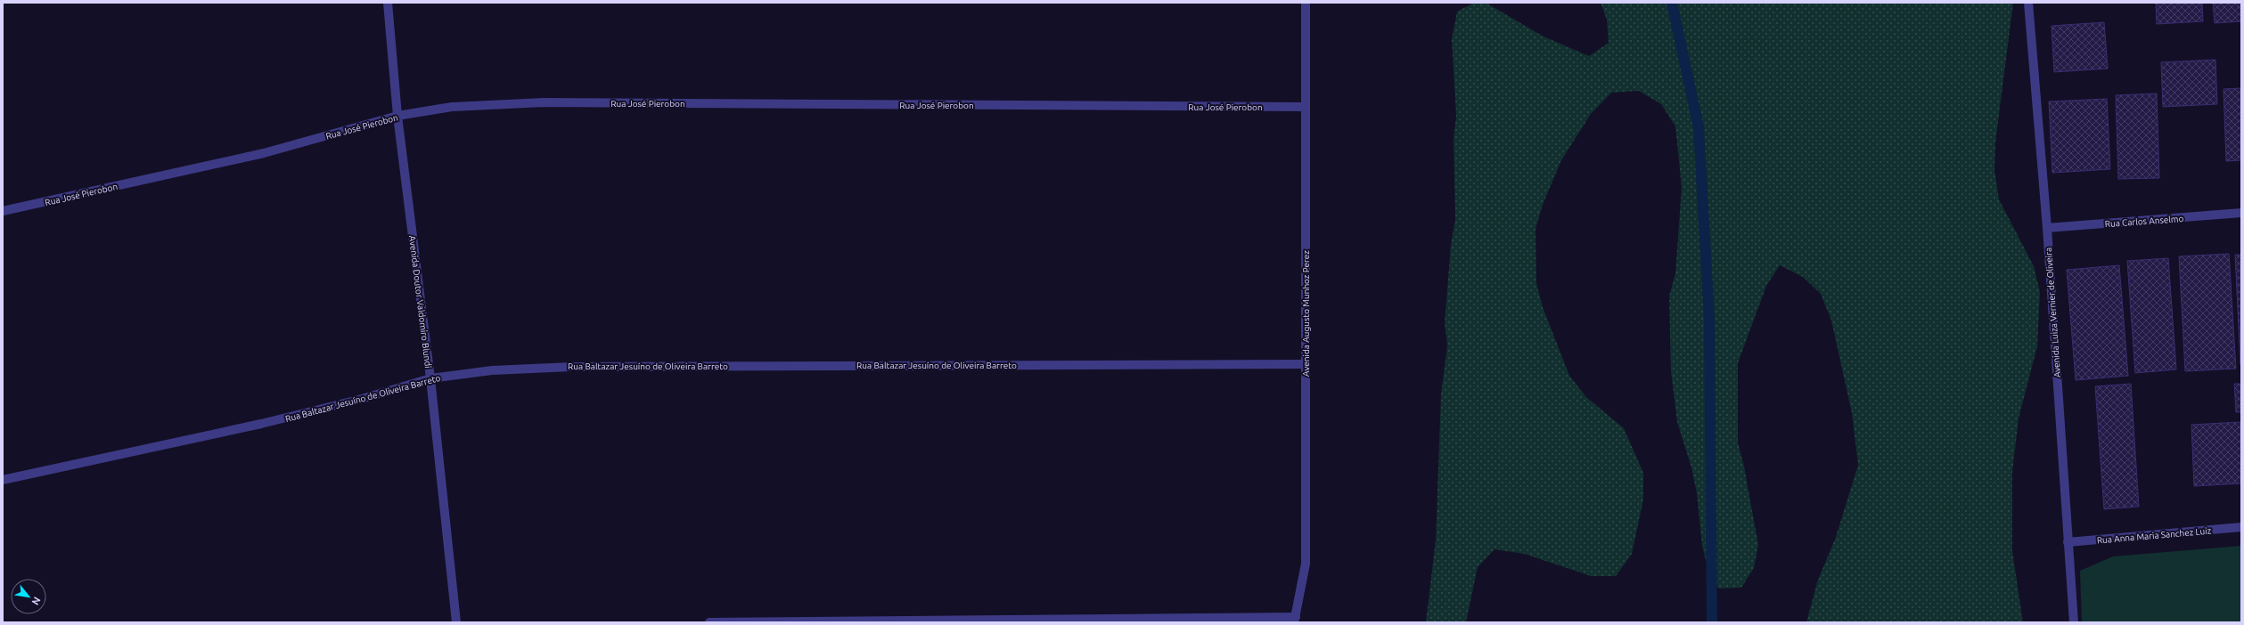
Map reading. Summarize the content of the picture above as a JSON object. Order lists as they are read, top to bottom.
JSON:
{
  "streets": {
    "street": [
      "Rua José Pierobon",
      "Rua Carlos Anselmo",
      "Avenida Doutor Valdomiro Blundi",
      "Avenida Luiza Vernier de Oliveira",
      "Avenida Augusto Munhoz Perez",
      "Rua Baltazar Jesuíno de Oliveira Barreto",
      "Rua Anna Maria Sanchez Luiz"
    ]
  },
  "crossings": [
    ["Rua José Pierobon", "Avenida Doutor Valdomiro Blundi"],
    ["Rua José Pierobon", "Avenida Augusto Munhoz Perez"],
    ["Rua Carlos Anselmo", "Avenida Luiza Vernier de Oliveira"],
    ["Avenida Doutor Valdomiro Blundi", "Rua Baltazar Jesuíno de Oliveira Barreto"],
    ["Avenida Luiza Vernier de Oliveira", "Rua Anna Maria Sanchez Luiz"],
    ["Avenida Augusto Munhoz Perez", "Rua Baltazar Jesuíno de Oliveira Barreto"]
  ],
  "north": "bottom right"
}
